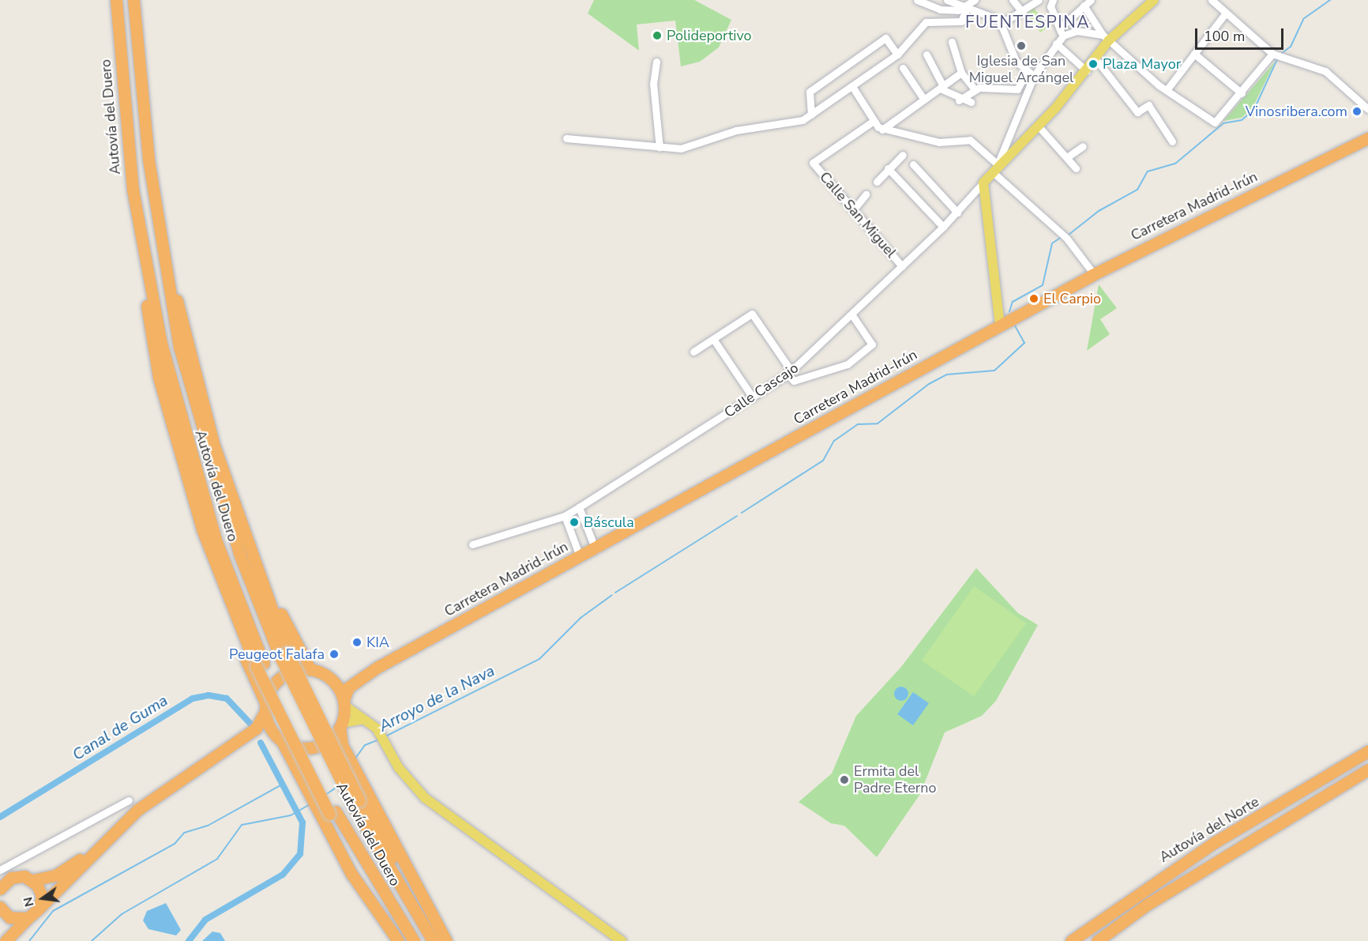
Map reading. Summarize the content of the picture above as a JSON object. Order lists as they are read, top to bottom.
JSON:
{
  "streets": {
    "highway": ["Autovía del Duero", "Carretera Madrid-Irún", "Autovía del Norte"],
    "main road": ["Calle Cascajo"],
    "street": ["Calle San Miguel"]
  },
  "crossings": [
    ["Calle San Miguel", "Calle Cascajo"]
  ],
  "districts": ["FUENTESPINA"],
  "water": ["Arroyo de la Nava", "Canal de Guma"],
  "places": [
    "Polideportivo",
    "Iglesia de San Miguel Arcángel",
    "Plaza Mayor",
    "Vinosribera.com",
    "El Carpio",
    "Báscula",
    "KIA",
    "Peugeot Falafa",
    "Ermita del Padre Eterno"
  ],
  "scale_bar": "100 m",
  "north": "left"
}
